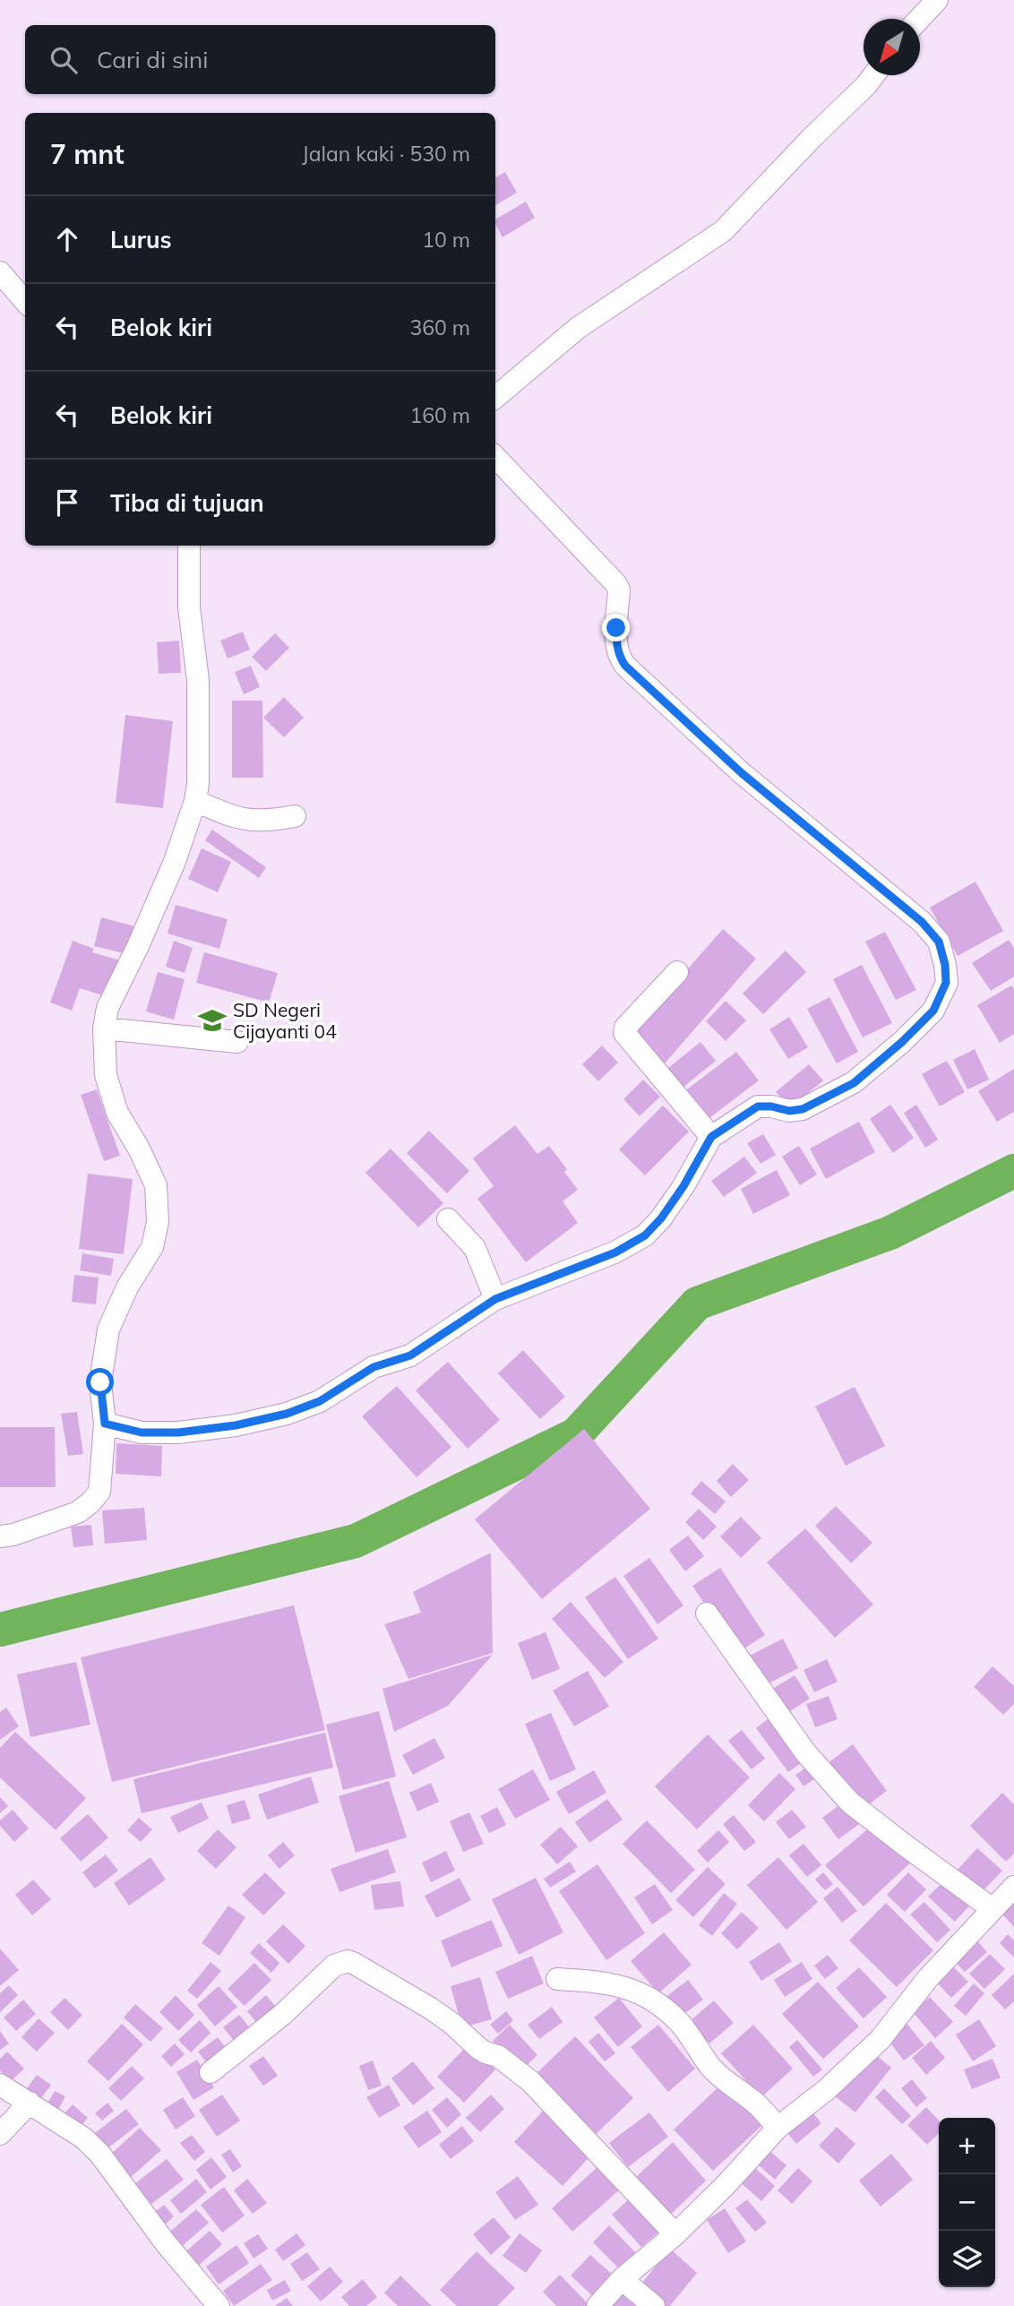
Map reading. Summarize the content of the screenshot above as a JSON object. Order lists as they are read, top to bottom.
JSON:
{
  "places": {
    "school or university": ["SD Negeri Cijayanti 04"]
  },
  "north": "bottom left",
  "page": {
    "search": "Cari di sini",
    "heading": ["7 mnt", "Jalan kaki · 530 m"],
    "list": [
      ["Lurus", "10 m"],
      ["Belok kiri", "360 m"],
      ["Belok kiri", "160 m"],
      "Tiba di tujuan"
    ],
    "map_buttons": ["+", "−"]
  }
}
